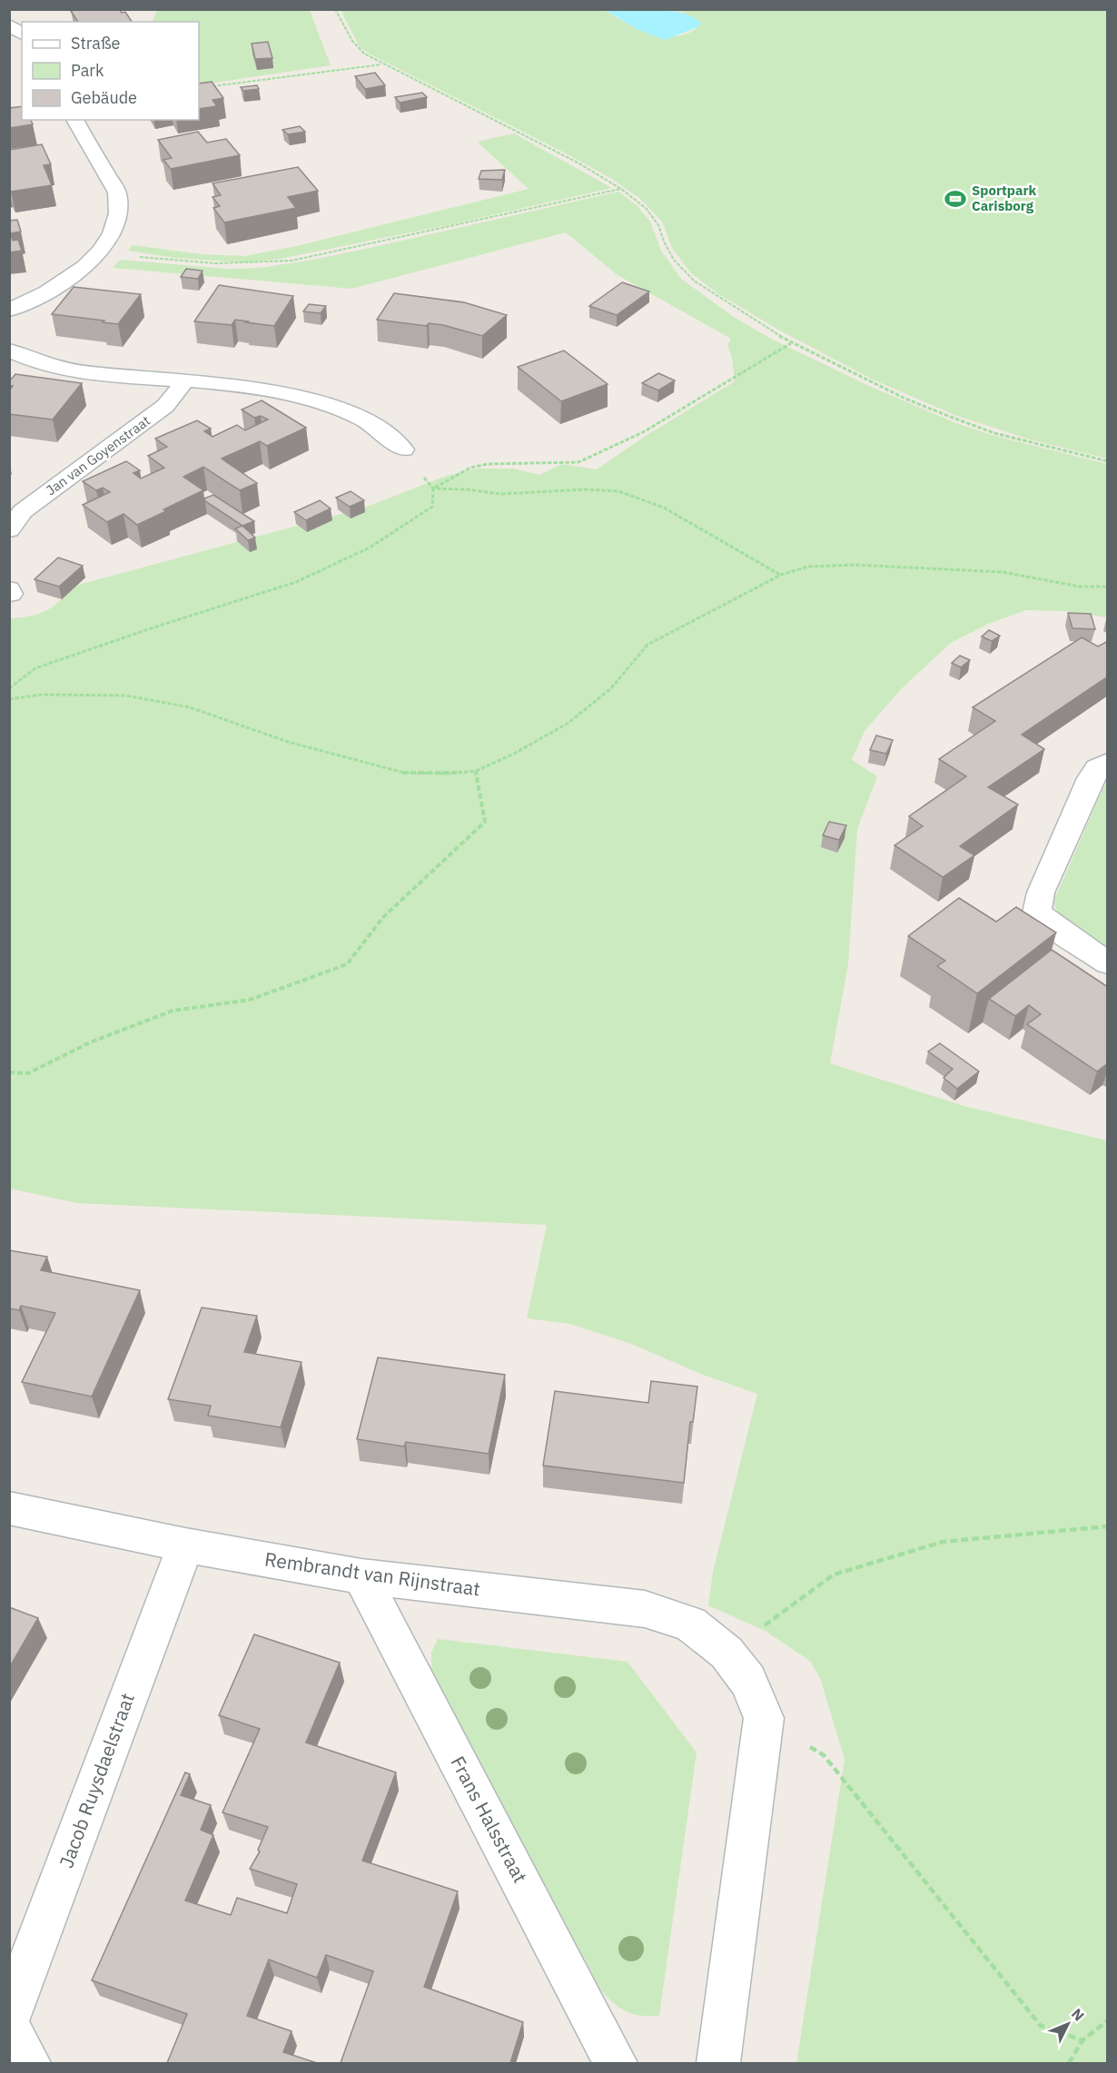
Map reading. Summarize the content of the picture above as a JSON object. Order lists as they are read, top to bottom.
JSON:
{
  "streets": {
    "street": [
      "Jan van Goyenstraat",
      "Rembrandt van Rijnstraat",
      "Jacob Ruysdaelstraat",
      "Frans Halsstraat"
    ]
  },
  "crossings": [
    ["Rembrandt van Rijnstraat", "Jacob Ruysdaelstraat"],
    ["Rembrandt van Rijnstraat", "Frans Halsstraat"]
  ],
  "places": {
    "sports": ["Sportpark Carisborg"]
  },
  "legend": ["Straße", "Park", "Gebäude"],
  "north": "top right"
}
